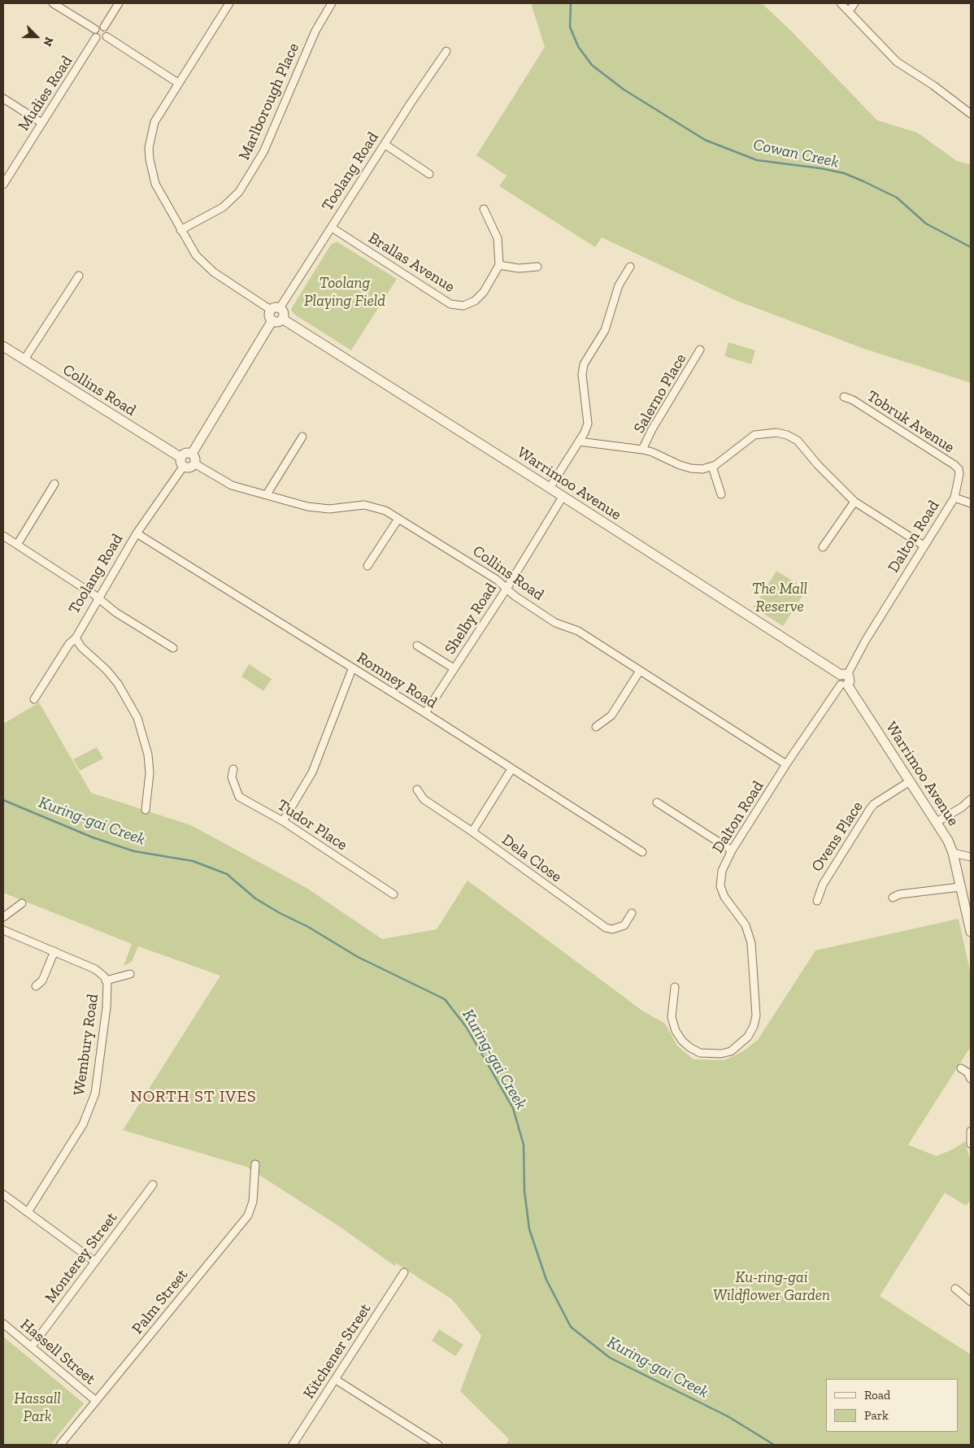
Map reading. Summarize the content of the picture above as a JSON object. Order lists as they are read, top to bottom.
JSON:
{
  "streets": {
    "street": [
      "Mudies Road",
      "Marlborough Place",
      "Toolang Road",
      "Brallas Avenue",
      "Collins Road",
      "Salerno Place",
      "Tobruk Avenue",
      "Warrimoo Avenue",
      "Dalton Road",
      "Shelby Road",
      "Romney Road",
      "Tudor Place",
      "Ovens Place",
      "Dela Close",
      "Wembury Road",
      "Monterey Street",
      "Palm Street",
      "Kitchener Street",
      "Hassell Street"
    ]
  },
  "crossings": [
    ["Toolang Road", "Brallas Avenue"],
    ["Toolang Road", "Collins Road"],
    ["Toolang Road", "Romney Road"],
    ["Collins Road", "Dalton Road"],
    ["Collins Road", "Shelby Road"],
    ["Tobruk Avenue", "Dalton Road"],
    ["Warrimoo Avenue", "Dalton Road"],
    ["Warrimoo Avenue", "Shelby Road"],
    ["Warrimoo Avenue", "Ovens Place"],
    ["Shelby Road", "Romney Road"],
    ["Monterey Street", "Hassell Street"],
    ["Palm Street", "Hassell Street"]
  ],
  "districts": ["NORTH ST IVES"],
  "water": ["Cowan Creek", "Kuring-gai Creek"],
  "parks": [
    "Toolang Playing Field",
    "The Mall Reserve",
    "Ku-ring-gai Wildflower Garden",
    "Hassall Park"
  ],
  "legend": ["Road", "Park"],
  "north": "bottom right"
}
